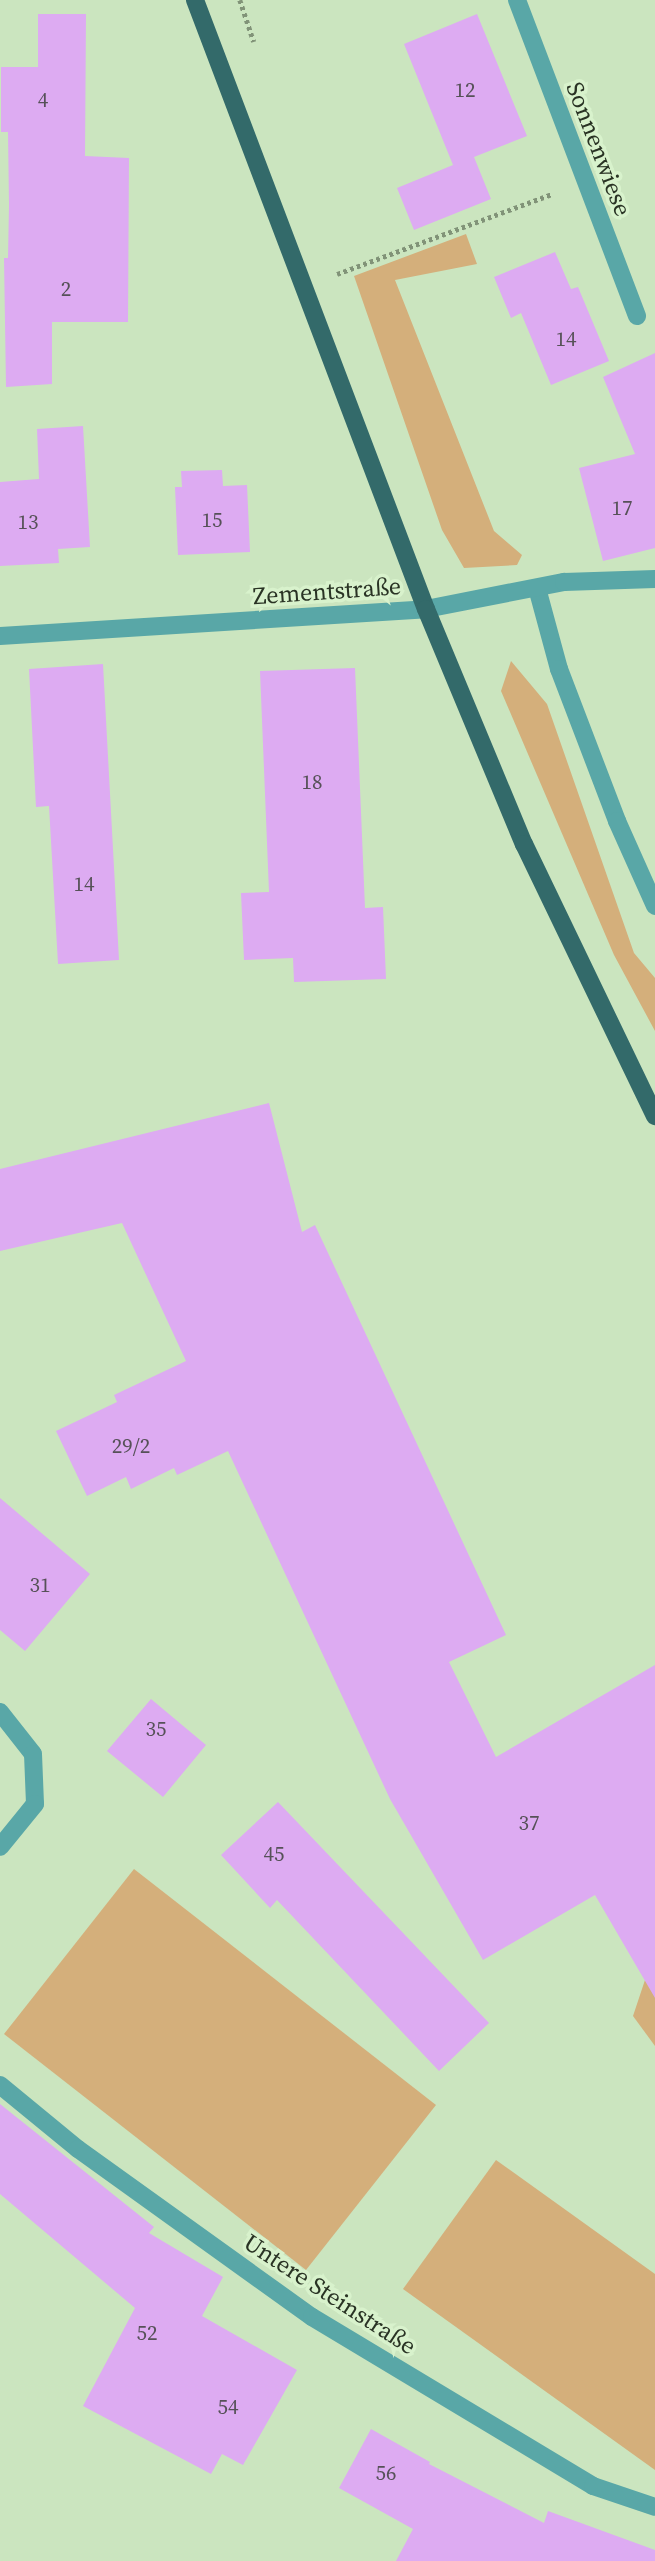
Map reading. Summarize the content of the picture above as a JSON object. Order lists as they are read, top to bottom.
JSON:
{
  "streets": {
    "street": ["Sonnenwiese", "Zementstraße", "Untere Steinstraße"]
  },
  "house_numbers": [
    "12",
    "4",
    "2",
    "14",
    "17",
    "15",
    "13",
    "18",
    "14",
    "29/2",
    "31",
    "35",
    "37",
    "45",
    "52",
    "54",
    "56"
  ]
}
